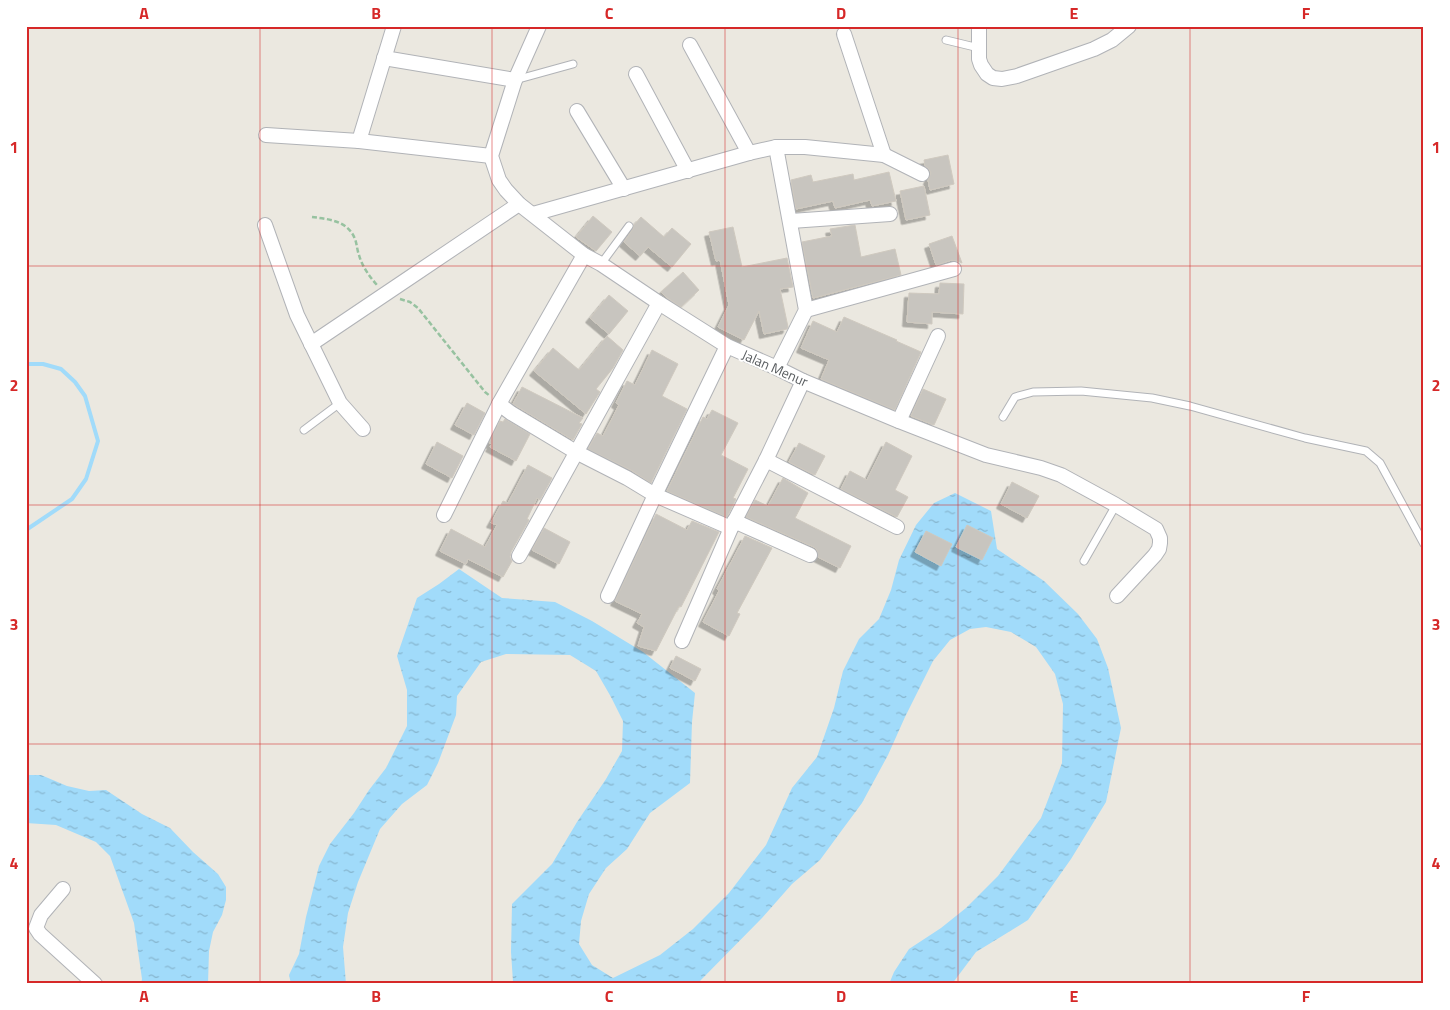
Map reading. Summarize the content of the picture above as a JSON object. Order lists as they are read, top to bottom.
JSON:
{
  "streets": {
    "street": ["Jalan Menur"]
  },
  "grid": {
    "columns": [
      "A",
      "B",
      "C",
      "D",
      "E",
      "F"
    ],
    "rows": [
      "1",
      "2",
      "3",
      "4"
    ]
  }
}
